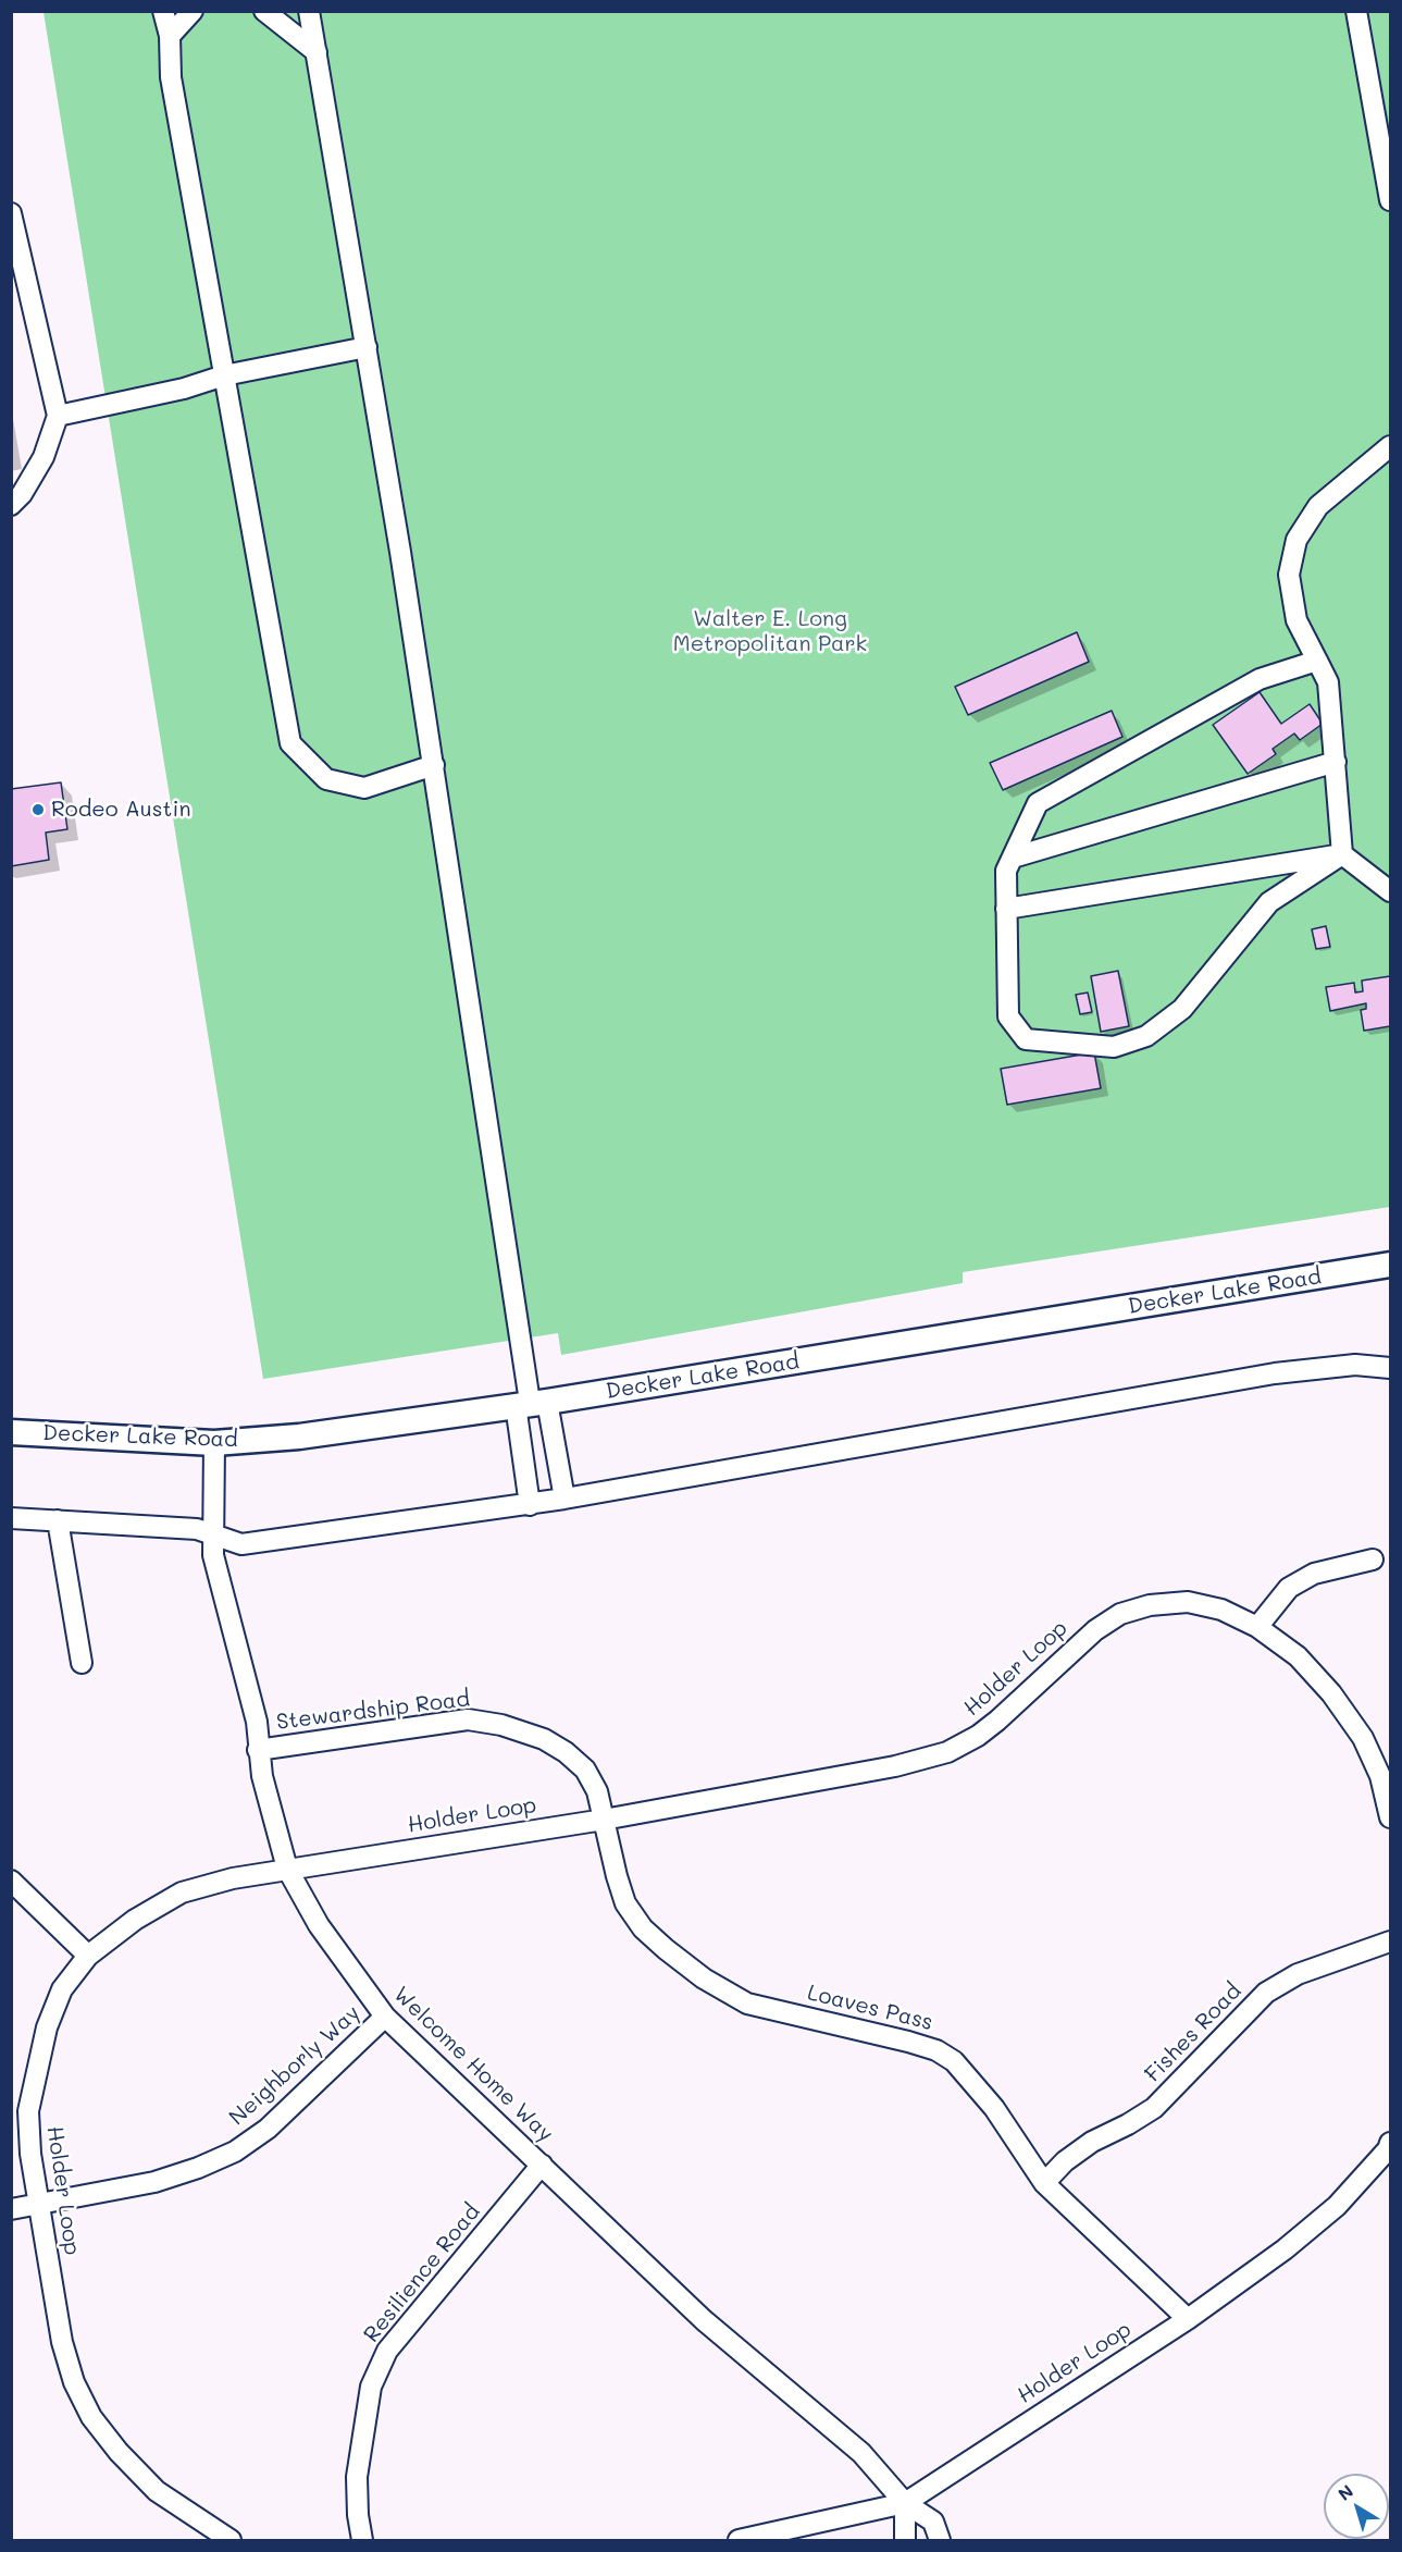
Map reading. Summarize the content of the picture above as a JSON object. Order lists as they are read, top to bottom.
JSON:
{
  "streets": {
    "main road": ["Decker Lake Road"],
    "street": [
      "Holder Loop",
      "Stewardship Road",
      "Loaves Pass",
      "Fishes Road",
      "Welcome Home Way",
      "Neighborly Way",
      "Resilience Road"
    ]
  },
  "crossings": [
    ["Decker Lake Road", "Welcome Home Way"],
    ["Holder Loop", "Stewardship Road"],
    ["Holder Loop", "Loaves Pass"],
    ["Holder Loop", "Welcome Home Way"],
    ["Holder Loop", "Neighborly Way"],
    ["Stewardship Road", "Loaves Pass"],
    ["Stewardship Road", "Welcome Home Way"],
    ["Loaves Pass", "Fishes Road"],
    ["Welcome Home Way", "Neighborly Way"],
    ["Welcome Home Way", "Resilience Road"]
  ],
  "parks": ["Walter E. Long Metropolitan Park"],
  "places": ["Rodeo Austin"],
  "north": "top left"
}
